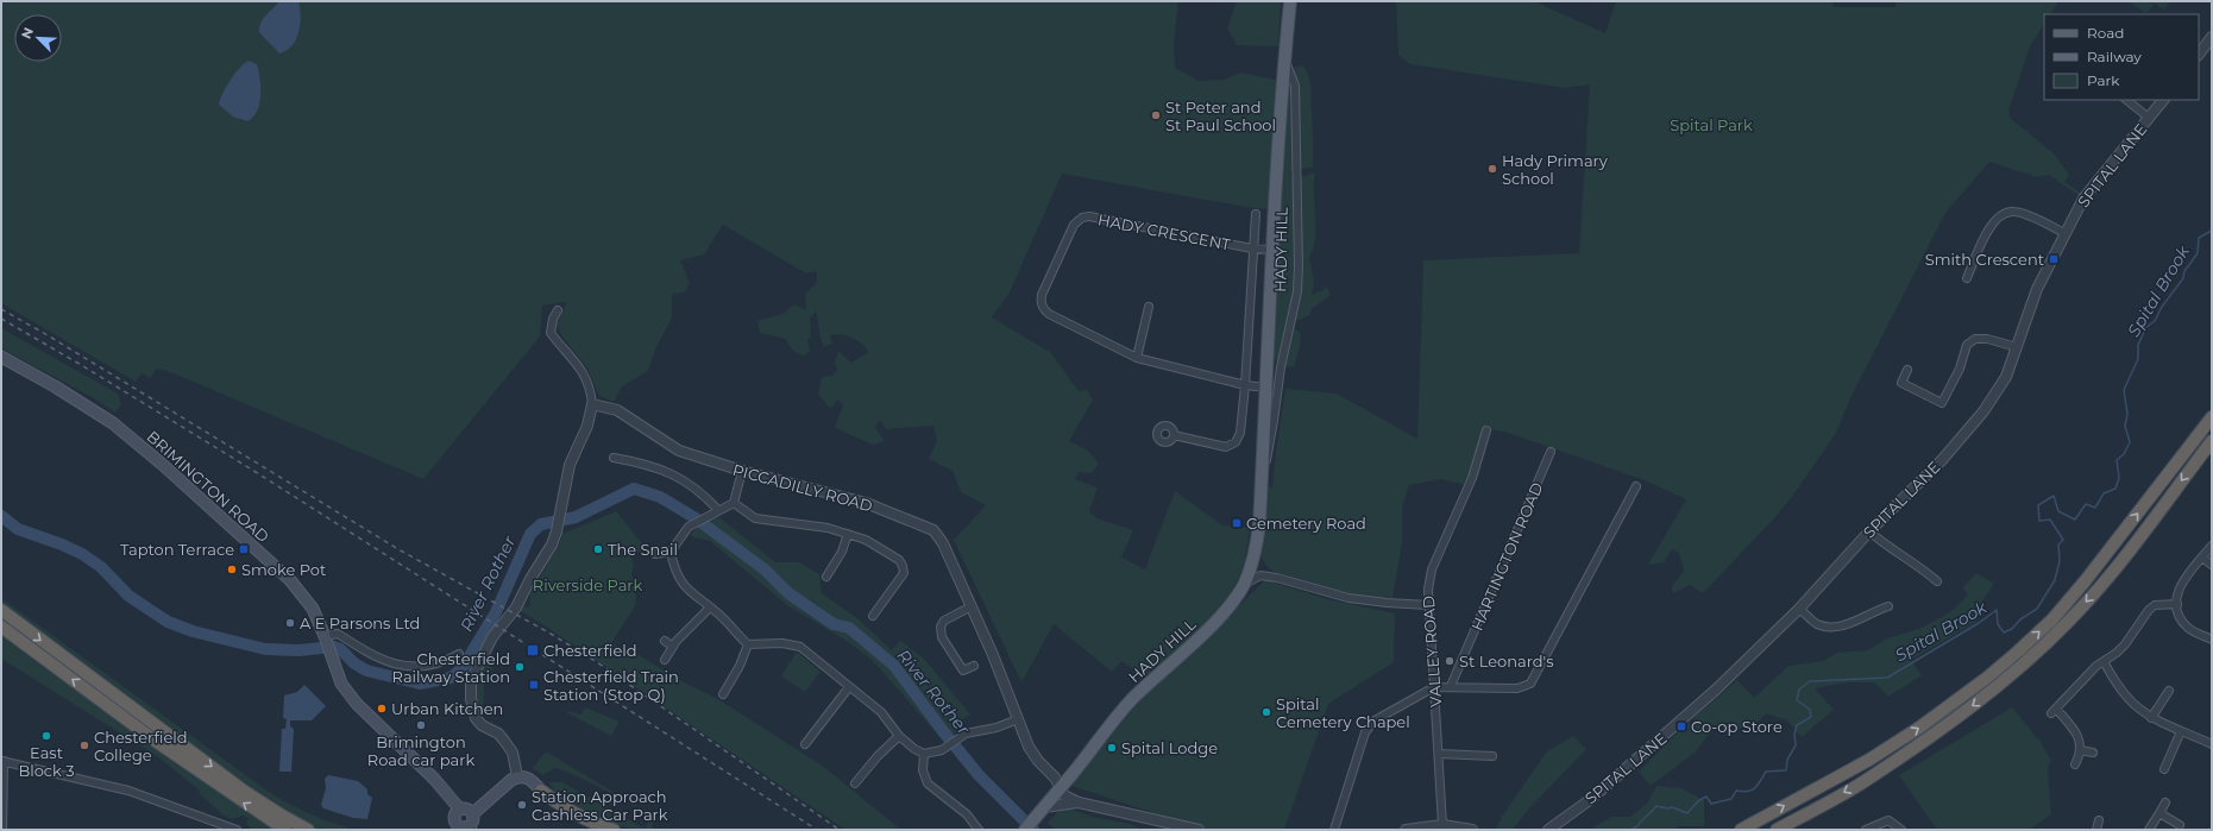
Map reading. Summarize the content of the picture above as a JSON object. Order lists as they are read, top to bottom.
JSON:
{
  "streets": {
    "main road": ["HADY HILL", "BRIMINGTON ROAD"],
    "street": [
      "SPITAL LANE",
      "HADY CRESCENT",
      "PICCADILLY ROAD",
      "HARTINGTON ROAD",
      "VALLEY ROAD"
    ]
  },
  "crossings": [
    ["HADY CRESCENT", "HADY HILL"],
    ["HADY HILL", "PICCADILLY ROAD"]
  ],
  "water": ["Spital Brook", "River Rother"],
  "parks": ["Spital Park", "Riverside Park"],
  "places": {
    "other": [
      "St Peter and St Paul School",
      "Hady Primary School",
      "The Snail",
      "Smoke Pot",
      "A E Parsons Ltd",
      "St Leonard's",
      "Chesterfield Railway Station",
      "Urban Kitchen",
      "Spital Cemetery Chapel",
      "Brimington Road car park",
      "East Block 3",
      "Chesterfield College",
      "Spital Lodge",
      "Station Approach Cashless Car Park"
    ],
    "transit": [
      "Smith Crescent",
      "Cemetery Road",
      "Tapton Terrace",
      "Chesterfield",
      "Chesterfield Train Station (Stop Q)",
      "Co-op Store"
    ]
  },
  "legend": ["Road", "Railway", "Park"],
  "north": "top left"
}
